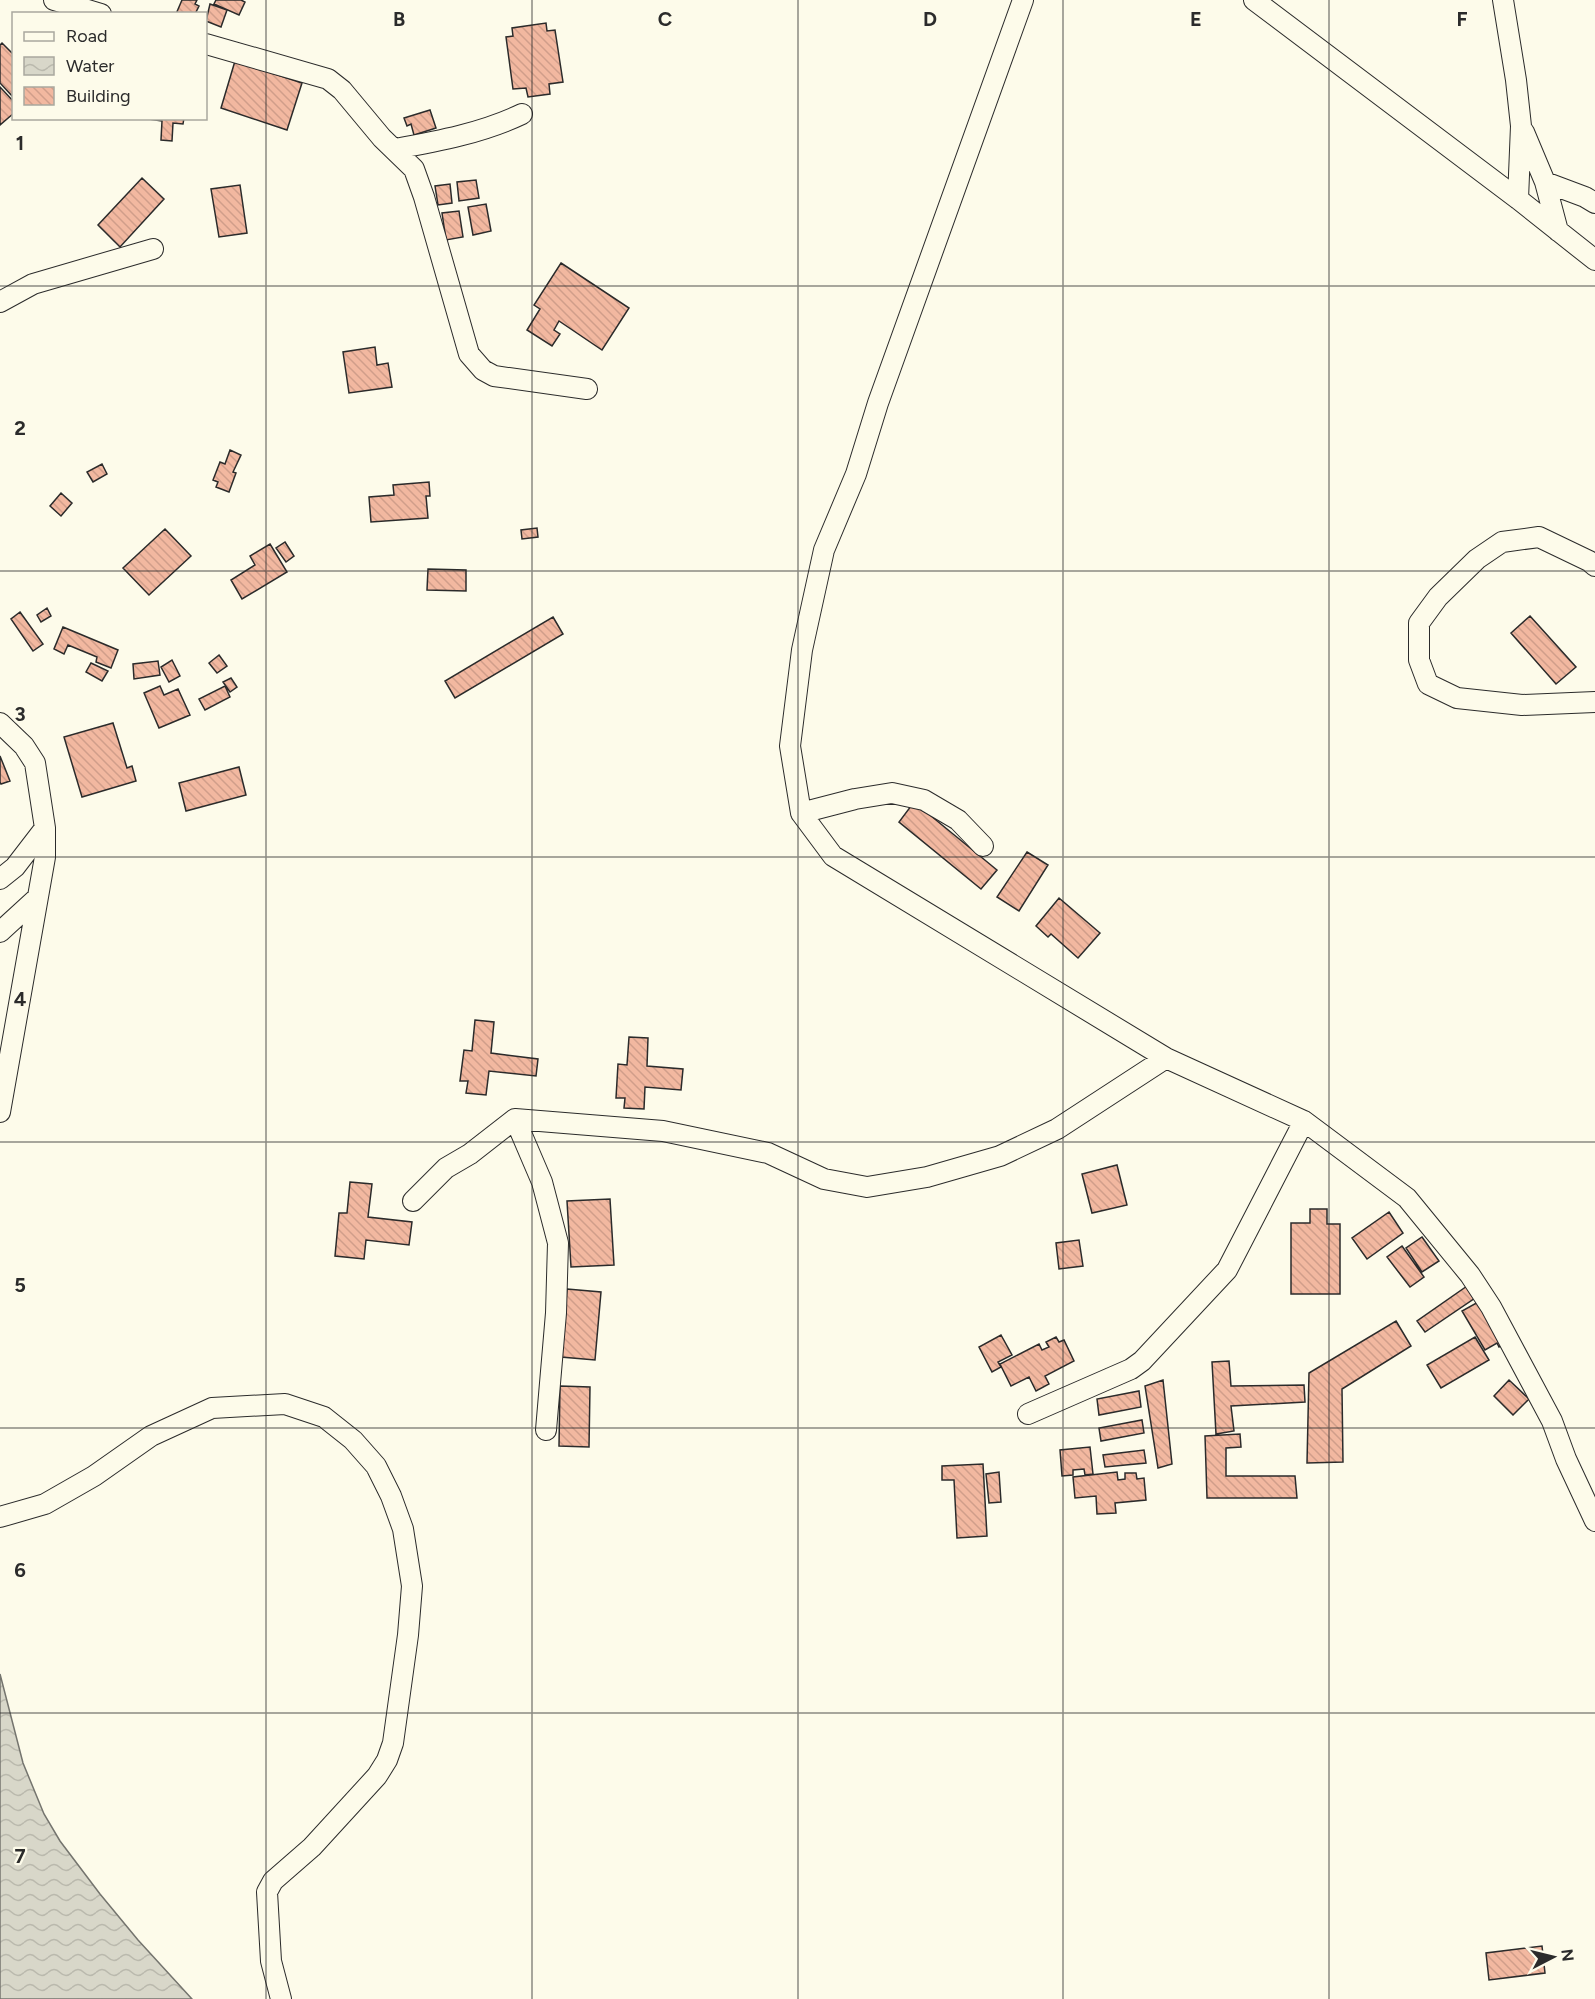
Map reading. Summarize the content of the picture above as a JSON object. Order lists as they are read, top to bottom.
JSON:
{
  "legend": ["Road", "Water", "Building"],
  "north": "right",
  "grid": {
    "columns": [
      "B",
      "C",
      "D",
      "E",
      "F"
    ],
    "rows": [
      "1",
      "2",
      "3",
      "4",
      "5",
      "6",
      "7"
    ]
  }
}
